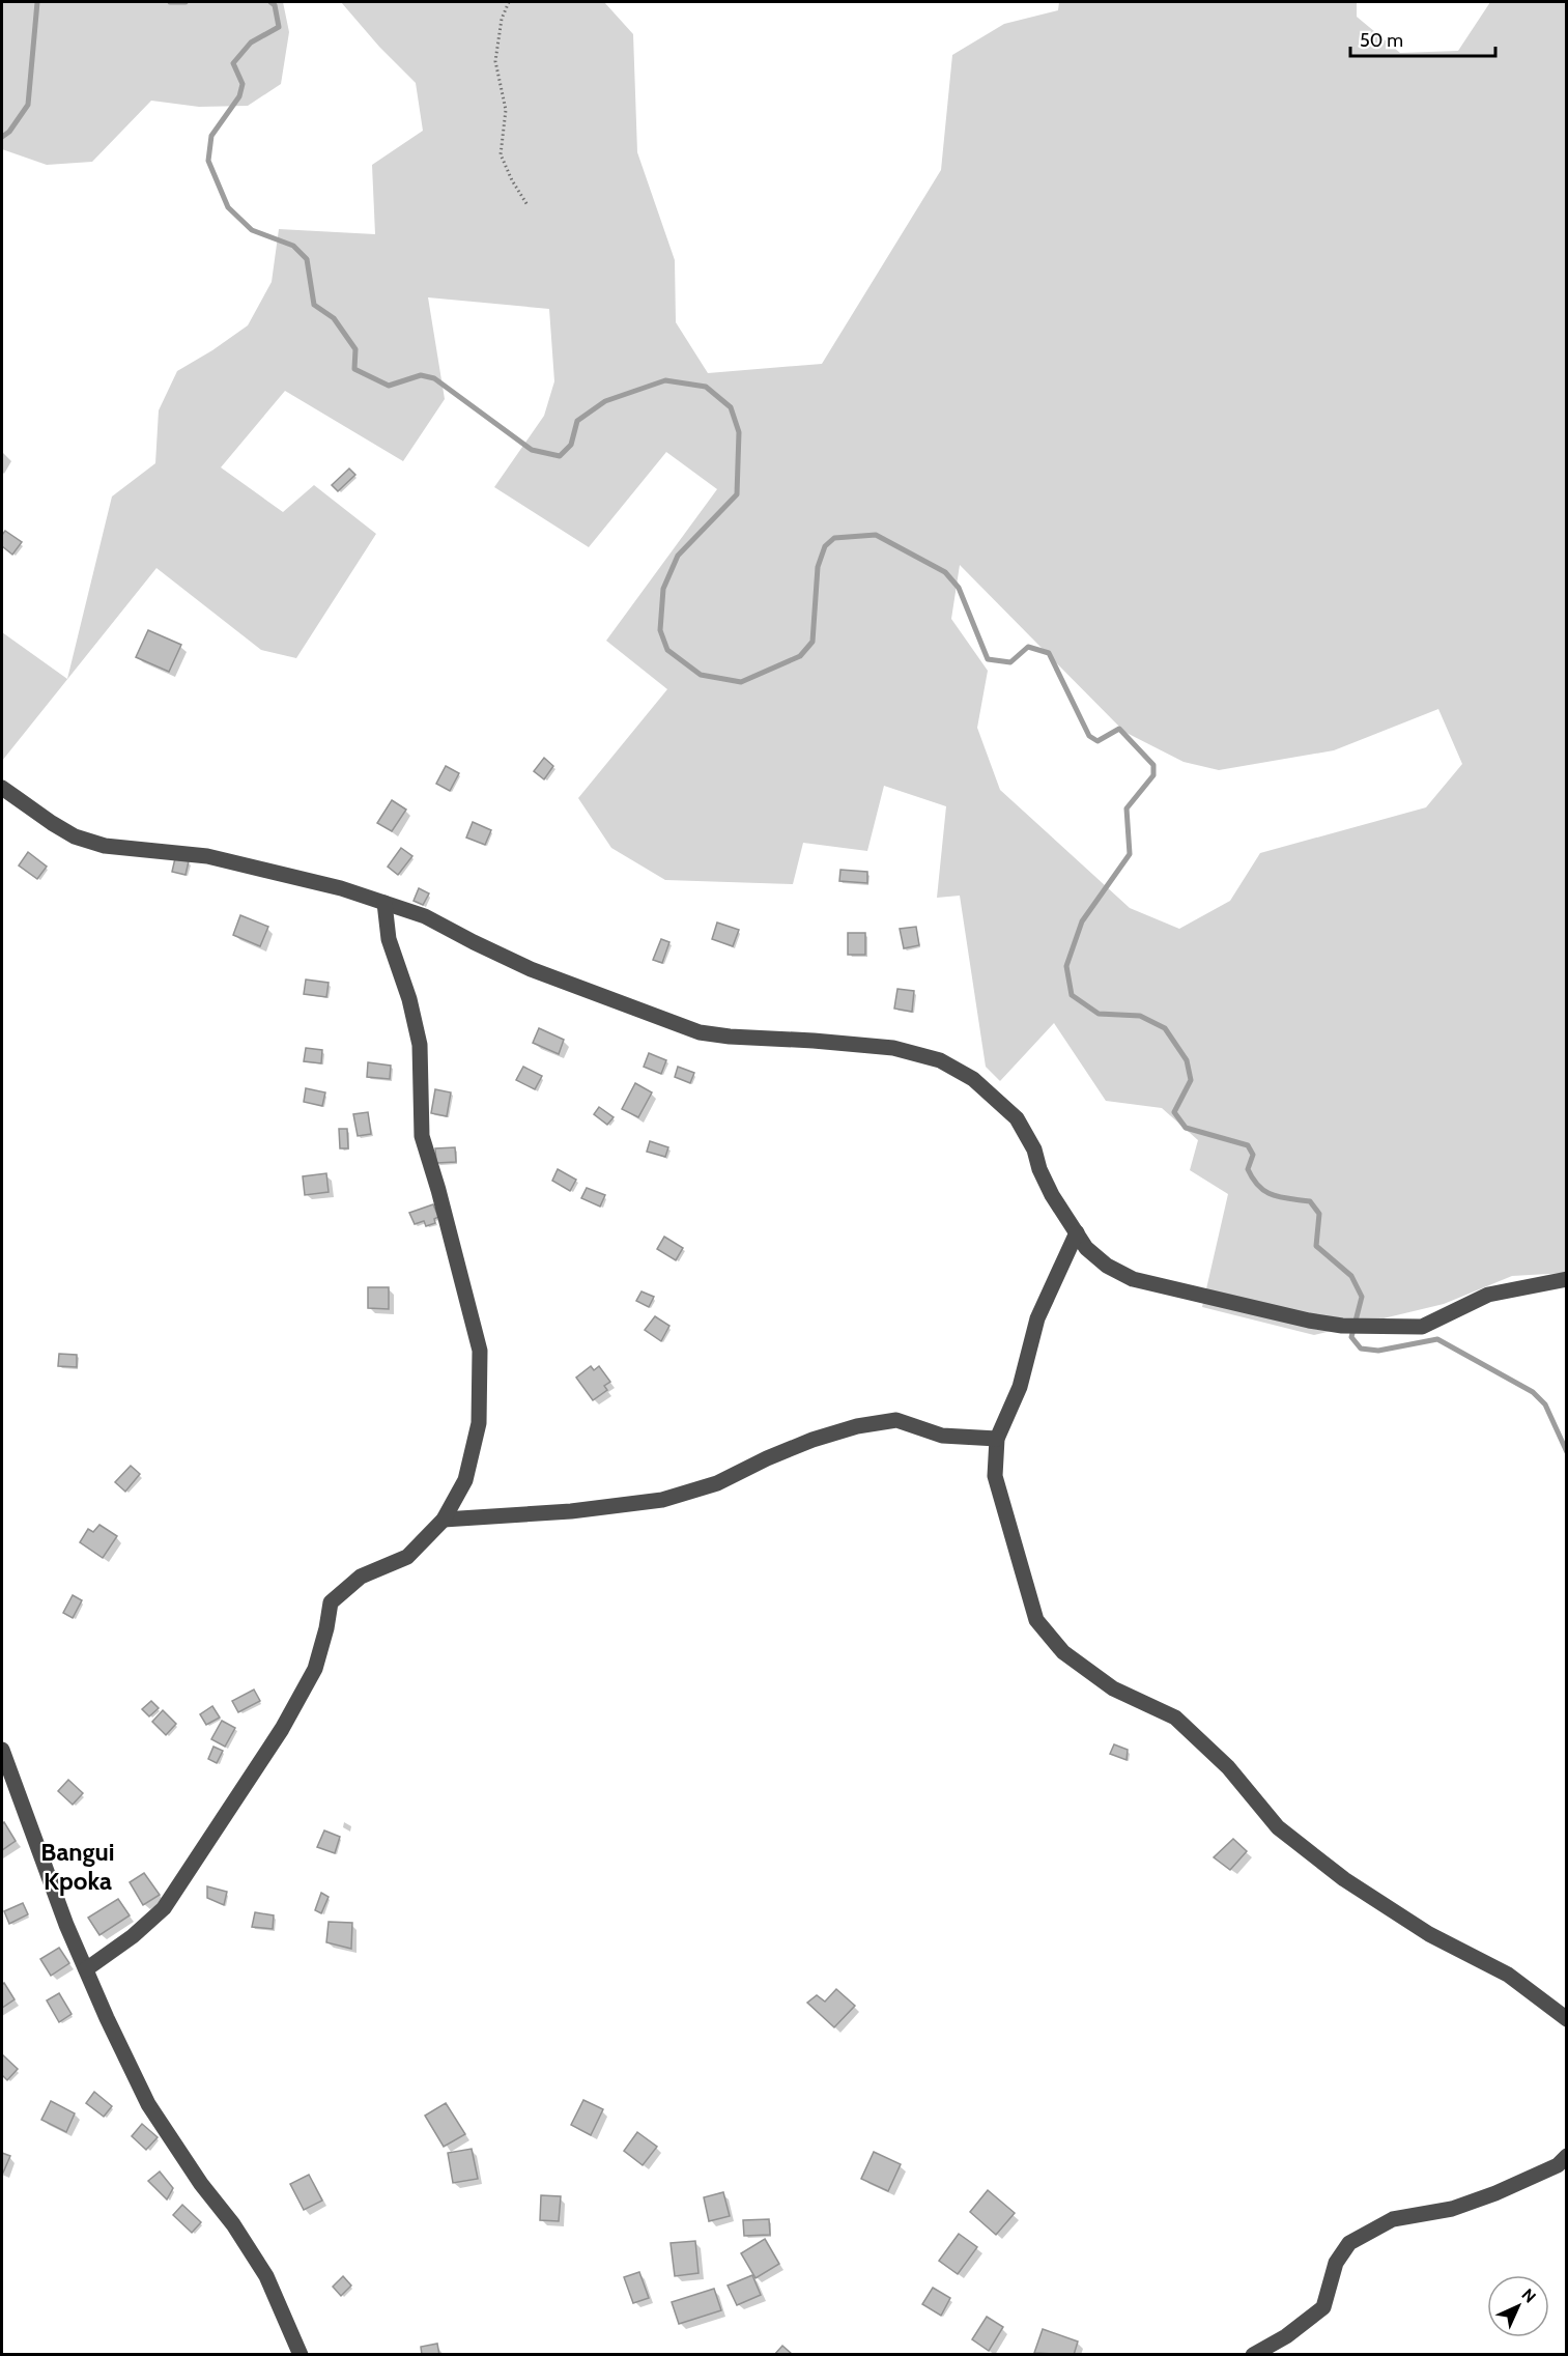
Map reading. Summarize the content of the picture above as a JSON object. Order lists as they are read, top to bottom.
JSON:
{
  "districts": ["Bangui Kpoka"],
  "scale_bar": "50 m",
  "north": "top right"
}
